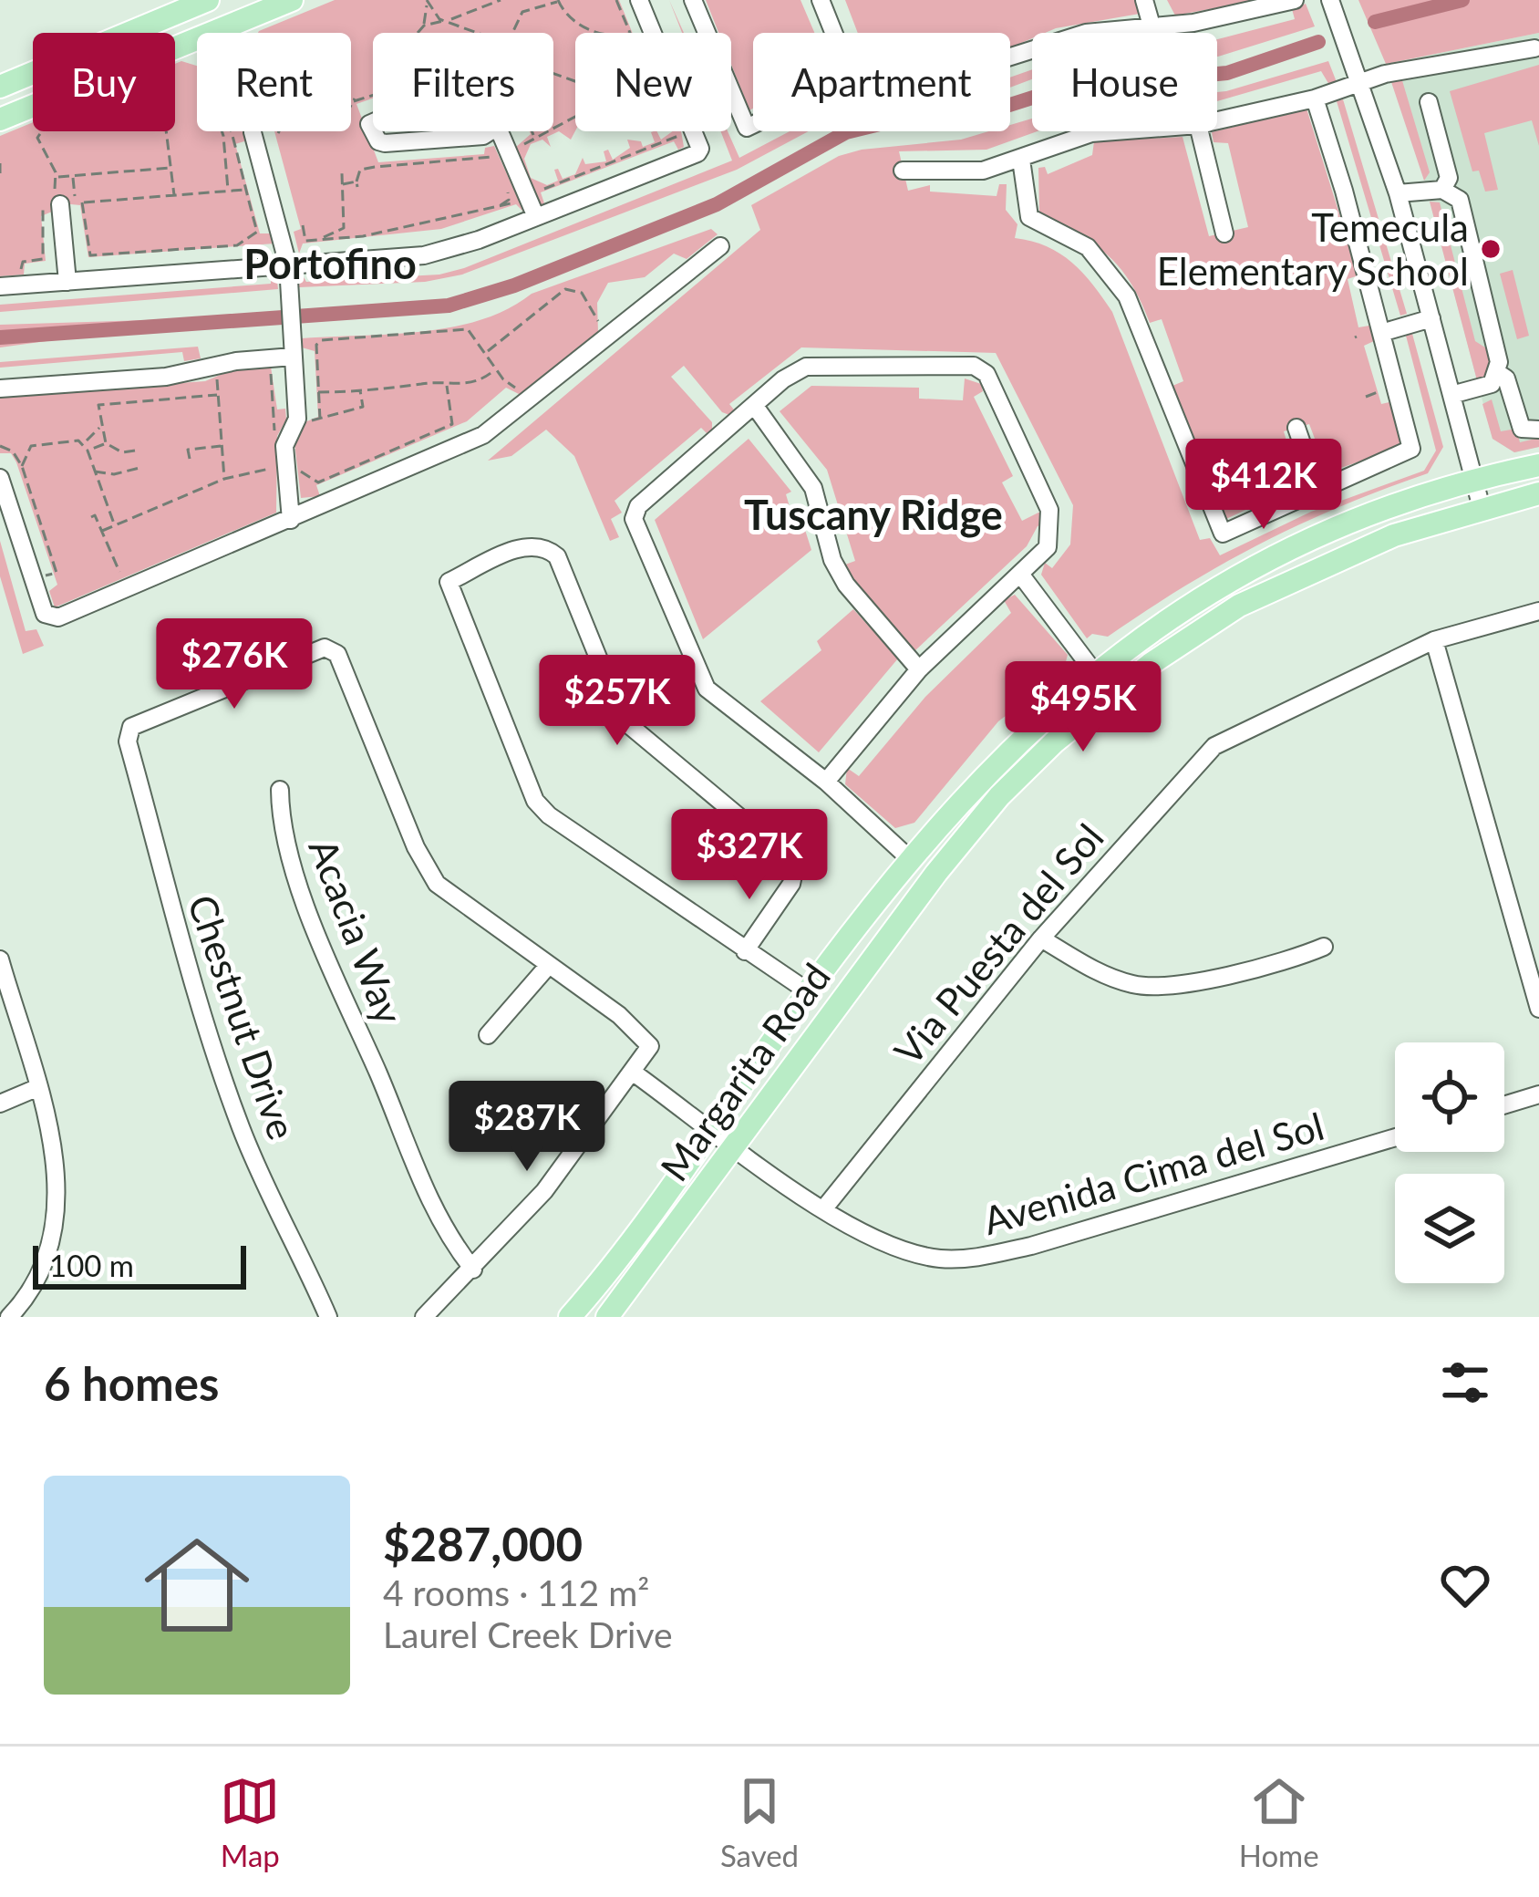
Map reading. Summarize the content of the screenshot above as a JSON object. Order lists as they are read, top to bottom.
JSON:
{
  "streets": {
    "main road": ["Margarita Road"],
    "street": [
      "Acacia Way",
      "Via Puesta del Sol",
      "Chestnut Drive",
      "Avenida Cima del Sol"
    ]
  },
  "crossings": [
    ["Via Puesta del Sol", "Avenida Cima del Sol"],
    ["Margarita Road", "Avenida Cima del Sol"]
  ],
  "districts": ["Portofino", "Tuscany Ridge"],
  "places": ["Temecula Elementary School"],
  "scale_bar": "100 m",
  "page": {
    "chip": [
      "Buy",
      "Rent",
      "Filters",
      "New",
      "Apartment",
      "House"
    ],
    "price": [
      "$412K",
      "$276K",
      "$257K",
      "$495K",
      "$327K",
      "$287K"
    ],
    "scale": "100 m",
    "heading": "6 homes",
    "list": [
      {
        "name": "$287,000",
        "note": "4 rooms · 112 m² · Laurel Creek Drive"
      }
    ],
    "tabs": ["Map", "Saved", "Home"]
  }
}
